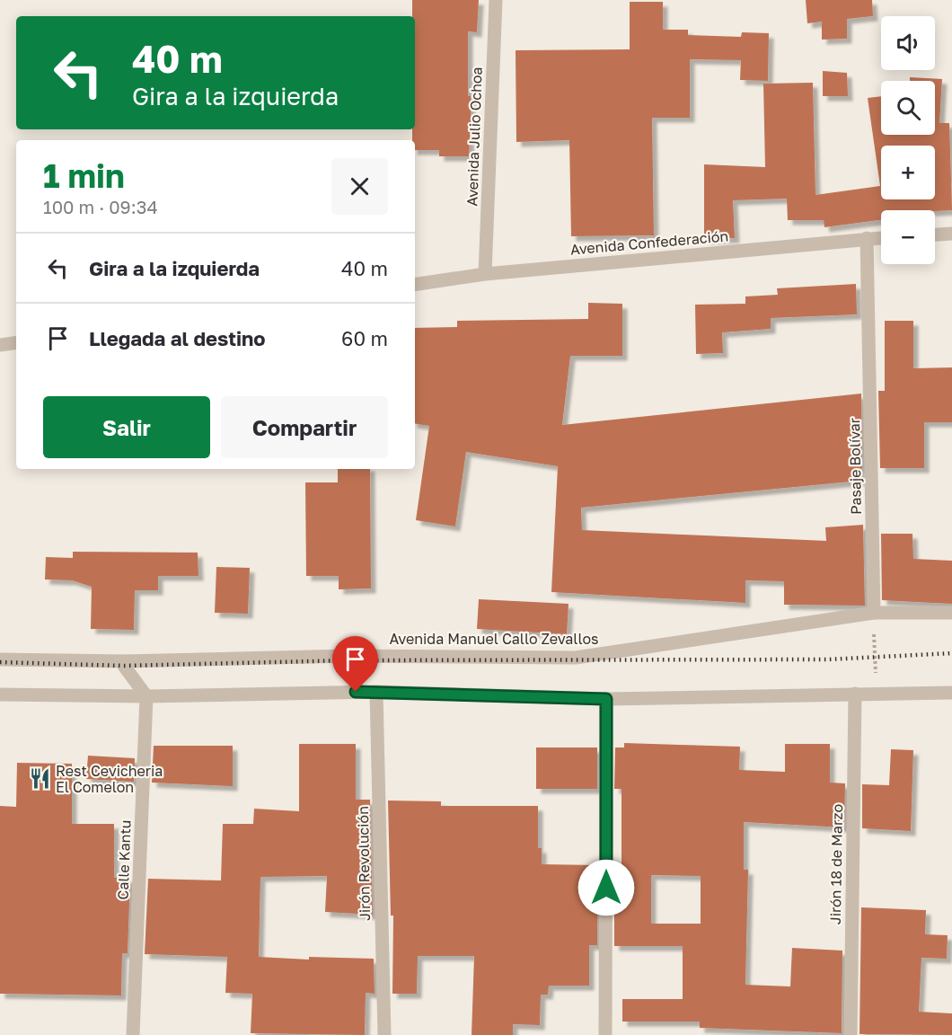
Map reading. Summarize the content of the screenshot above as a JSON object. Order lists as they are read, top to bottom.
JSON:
{
  "streets": {
    "street": [
      "Avenida Julio Ochoa",
      "Avenida Confederación",
      "Pasaje Bolívar",
      "Avenida Manuel Callo Zevallos",
      "Calle Kantu",
      "Jirón Revolución",
      "Jirón 18 de Marzo"
    ]
  },
  "crossings": [
    ["Avenida Julio Ochoa", "Avenida Confederación"],
    ["Avenida Confederación", "Pasaje Bolívar"],
    ["Pasaje Bolívar", "Avenida Manuel Callo Zevallos"]
  ],
  "places": {
    "restaurant": ["Rest Cevicheria El Comelon"]
  },
  "page": {
    "map_buttons": ["+", "−"],
    "turn": ["40 m", "Gira a la izquierda"],
    "heading": ["1 min", "100 m · 09:34"],
    "list": [
      {
        "name": "Gira a la izquierda",
        "value": "40 m"
      },
      {
        "name": "Llegada al destino",
        "value": "60 m"
      }
    ],
    "buttons": ["Salir", "Compartir"]
  }
}
